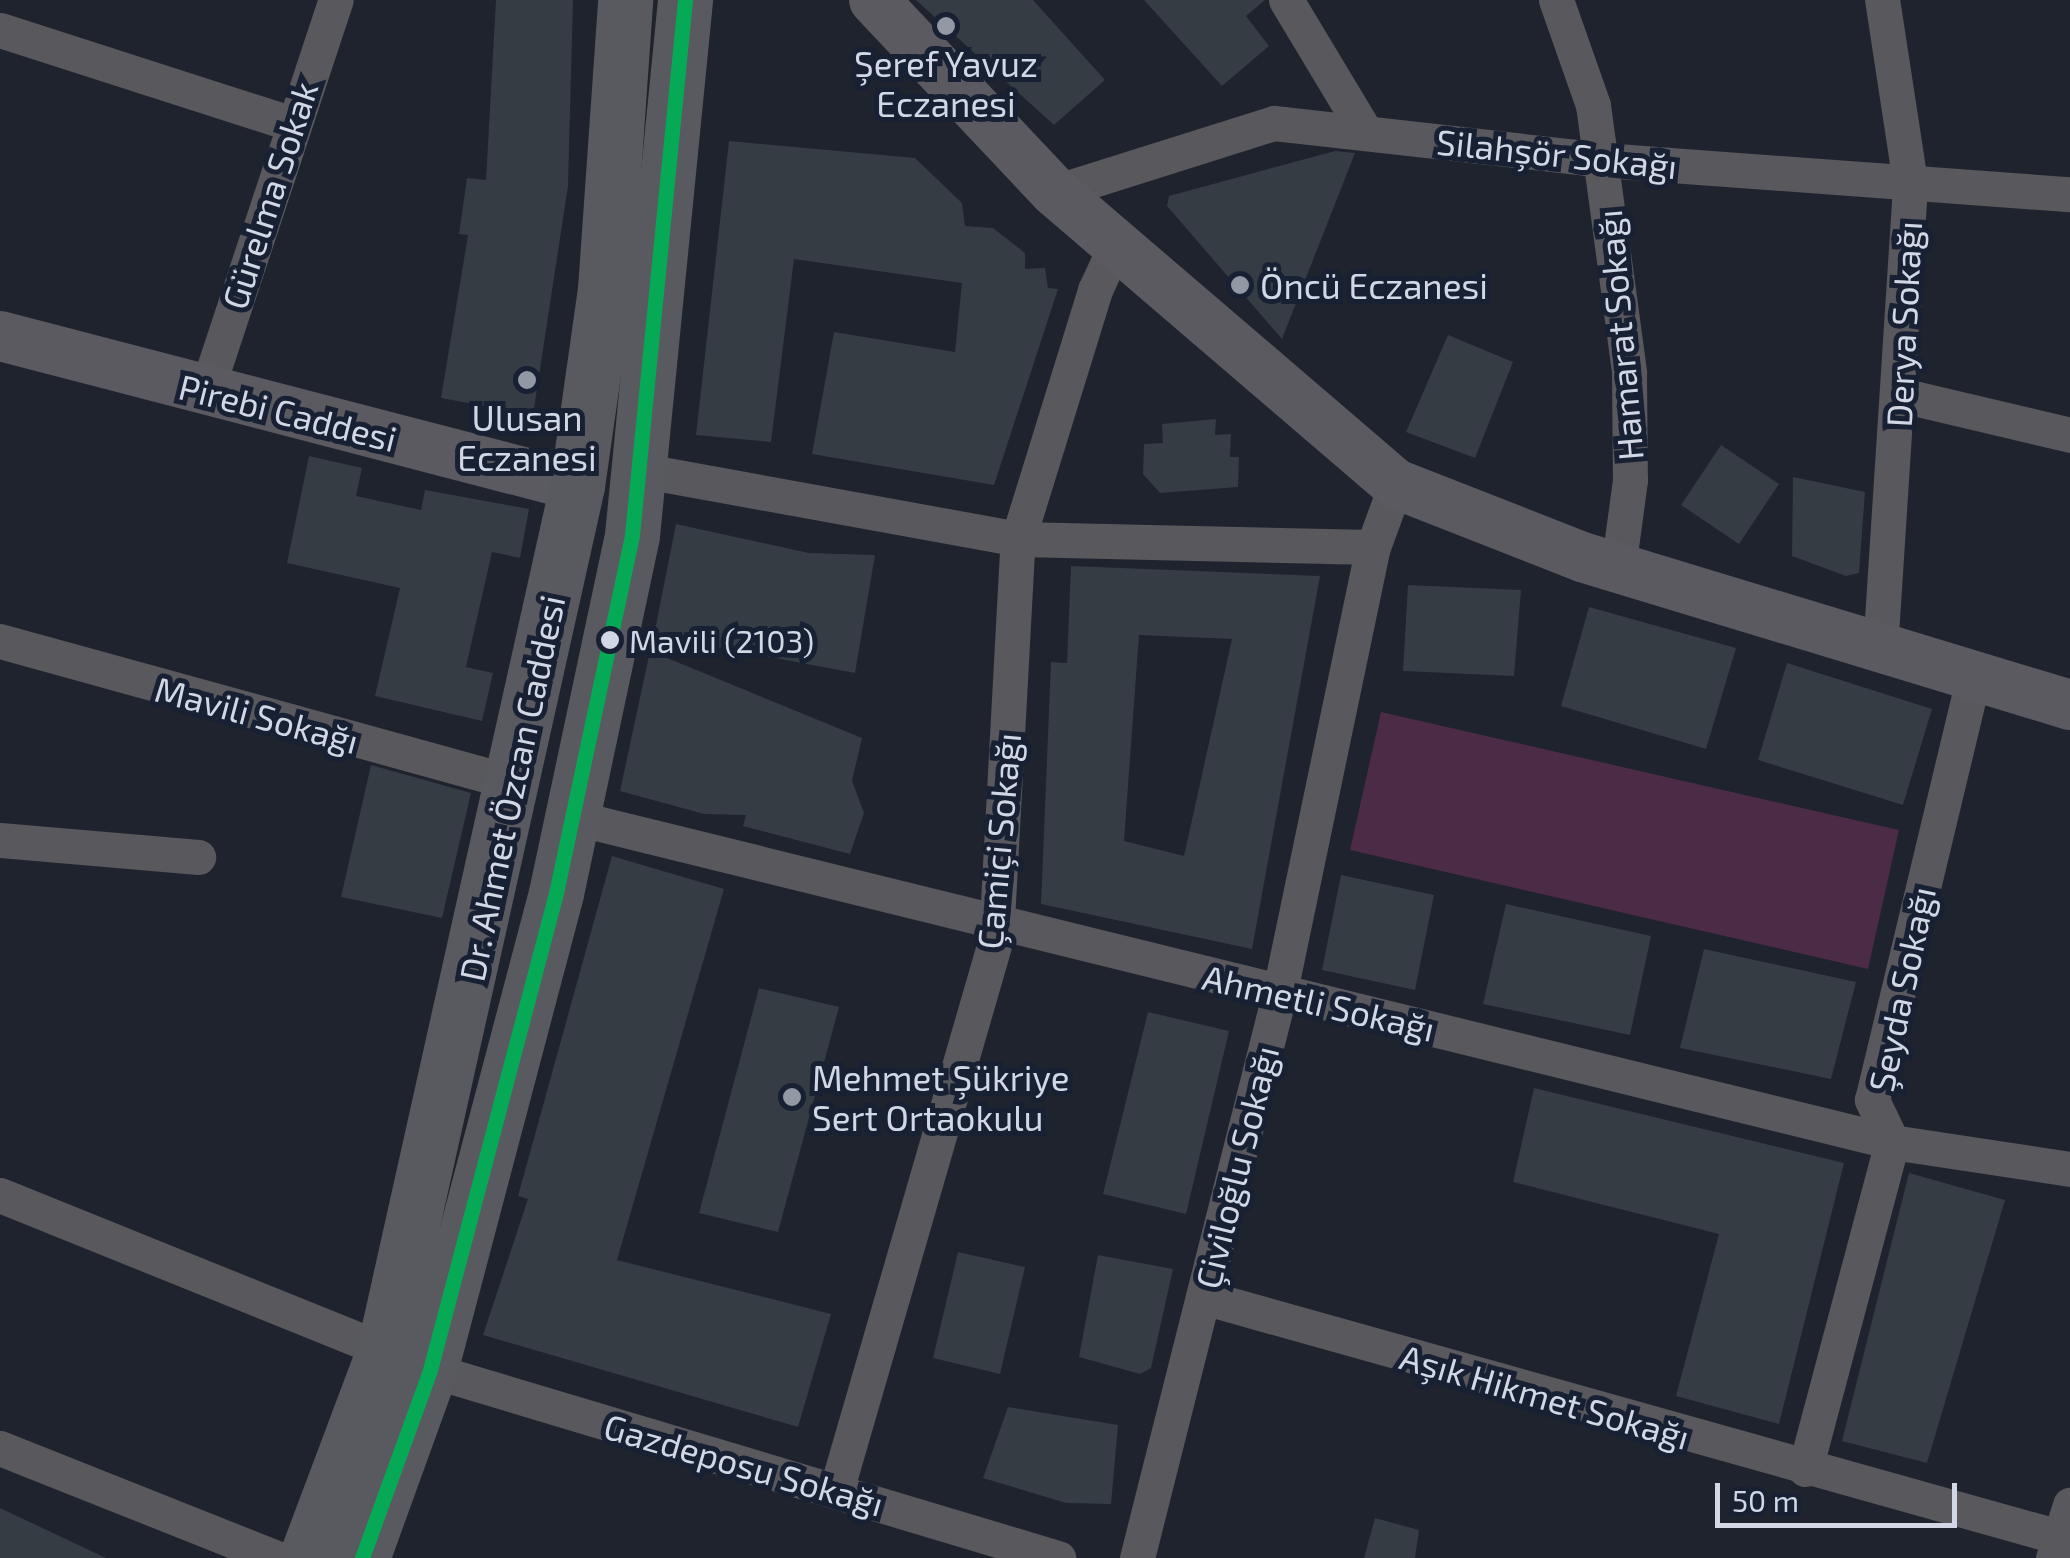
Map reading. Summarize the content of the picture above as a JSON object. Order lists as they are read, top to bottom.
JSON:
{
  "streets": {
    "main road": ["Dr. Ahmet Özcan Caddesi"],
    "street": [
      "Silahşör Sokağı",
      "Gürelma Sokak",
      "Derya Sokağı",
      "Hamarat Sokağı",
      "Pirebi Caddesi",
      "Mavili Sokağı",
      "Çamiçi Sokağı",
      "Şeyda Sokağı",
      "Ahmetli Sokağı",
      "Çiviloğlu Sokağı",
      "Aşık Hikmet Sokağı",
      "Gazdeposu Sokağı"
    ]
  },
  "crossings": [
    ["Silahşör Sokağı", "Derya Sokağı"],
    ["Silahşör Sokağı", "Hamarat Sokağı"],
    ["Gürelma Sokak", "Pirebi Caddesi"],
    ["Pirebi Caddesi", "Dr. Ahmet Özcan Caddesi"],
    ["Mavili Sokağı", "Dr. Ahmet Özcan Caddesi"],
    ["Dr. Ahmet Özcan Caddesi", "Ahmetli Sokağı"],
    ["Dr. Ahmet Özcan Caddesi", "Gazdeposu Sokağı"],
    ["Çamiçi Sokağı", "Ahmetli Sokağı"],
    ["Çamiçi Sokağı", "Gazdeposu Sokağı"],
    ["Şeyda Sokağı", "Ahmetli Sokağı"],
    ["Şeyda Sokağı", "Aşık Hikmet Sokağı"],
    ["Ahmetli Sokağı", "Çiviloğlu Sokağı"],
    ["Çiviloğlu Sokağı", "Aşık Hikmet Sokağı"]
  ],
  "places": [
    "Şeref Yavuz Eczanesi",
    "Öncü Eczanesi",
    "Ulusan Eczanesi",
    "Mavili (2103)",
    "Mehmet Şükriye Sert Ortaokulu"
  ],
  "scale_bar": "50 m"
}
